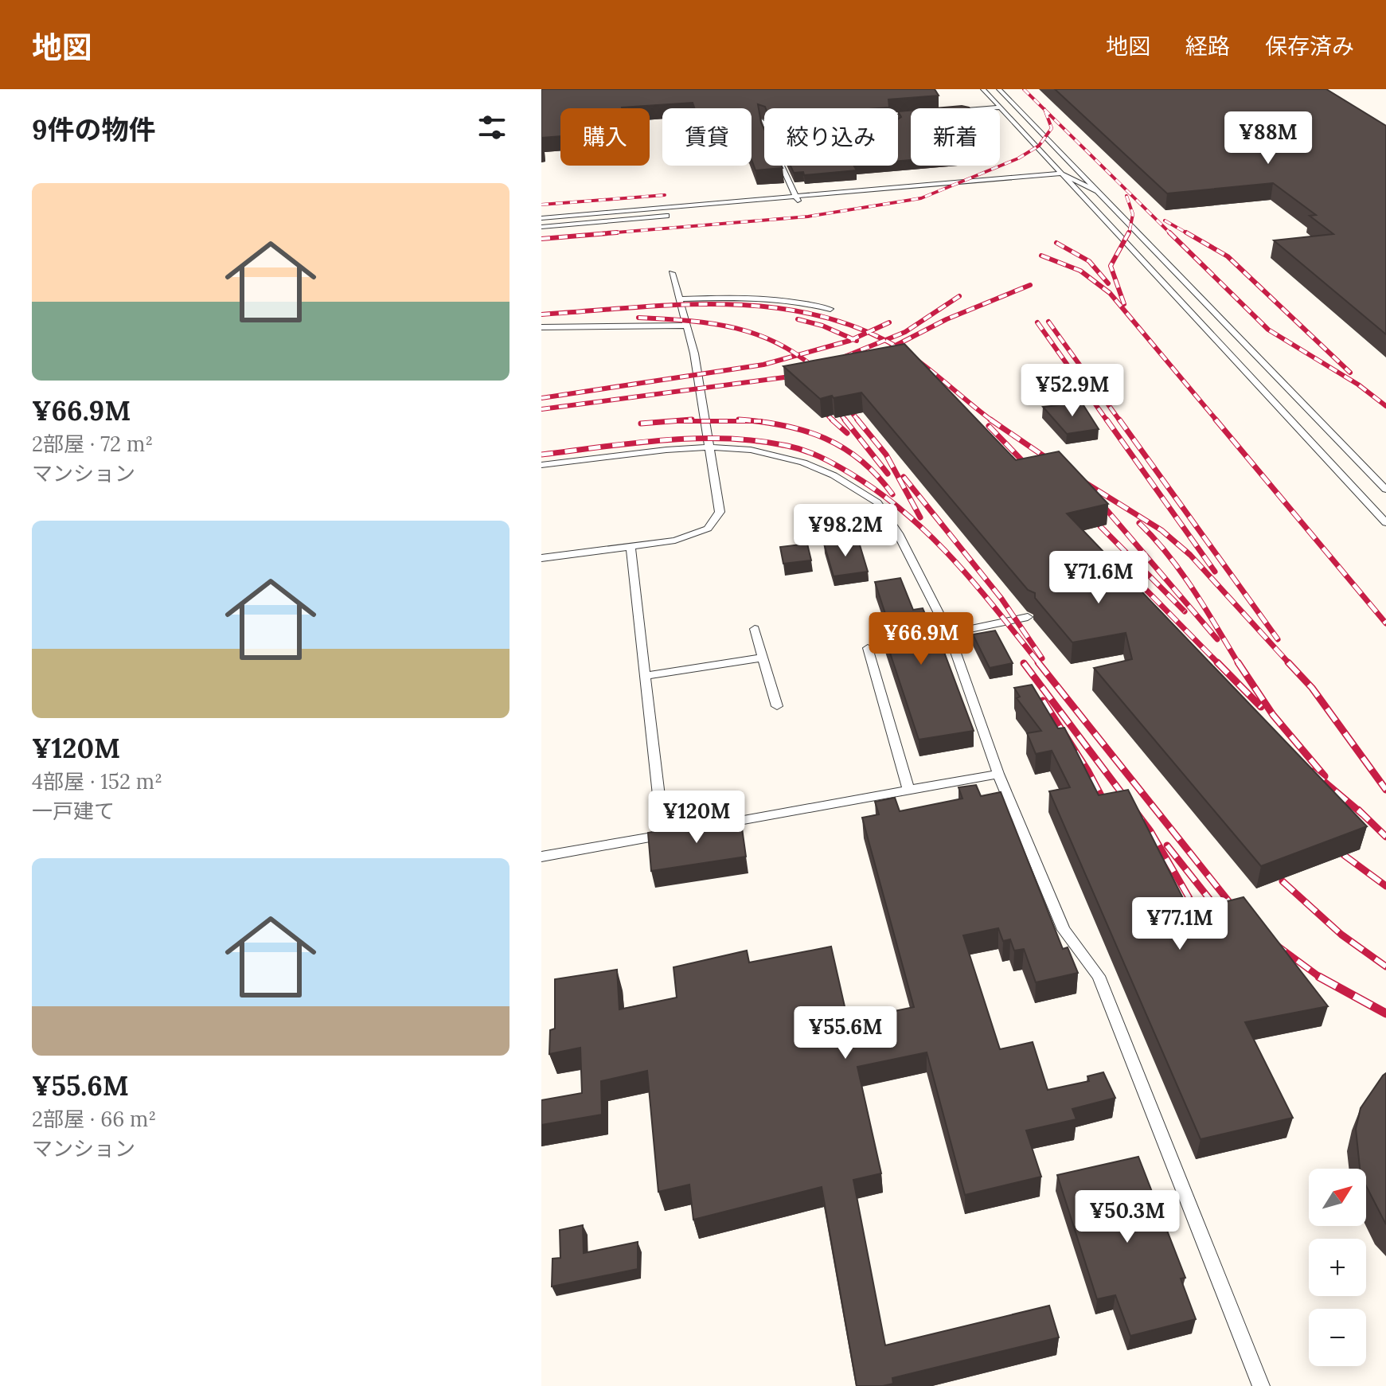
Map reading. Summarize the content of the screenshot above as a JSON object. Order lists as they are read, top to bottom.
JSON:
{
  "north": "top right",
  "page": {
    "header": "地図",
    "nav": ["地図", "経路", "保存済み"],
    "heading": "9件の物件",
    "chip": [
      "購入",
      "賃貸",
      "絞り込み",
      "新着"
    ],
    "price": [
      "¥88M",
      "¥52.9M",
      "¥98.2M",
      "¥71.6M",
      "¥66.9M",
      "¥120M",
      "¥77.1M",
      "¥55.6M",
      "¥50.3M"
    ],
    "list": [
      {
        "name": "¥66.9M",
        "note": "2部屋 · 72 m² · マンション"
      },
      {
        "name": "¥120M",
        "note": "4部屋 · 152 m² · 一戸建て"
      },
      {
        "name": "¥55.6M",
        "note": "2部屋 · 66 m² · マンション"
      }
    ],
    "map_buttons": ["+", "−"]
  }
}
